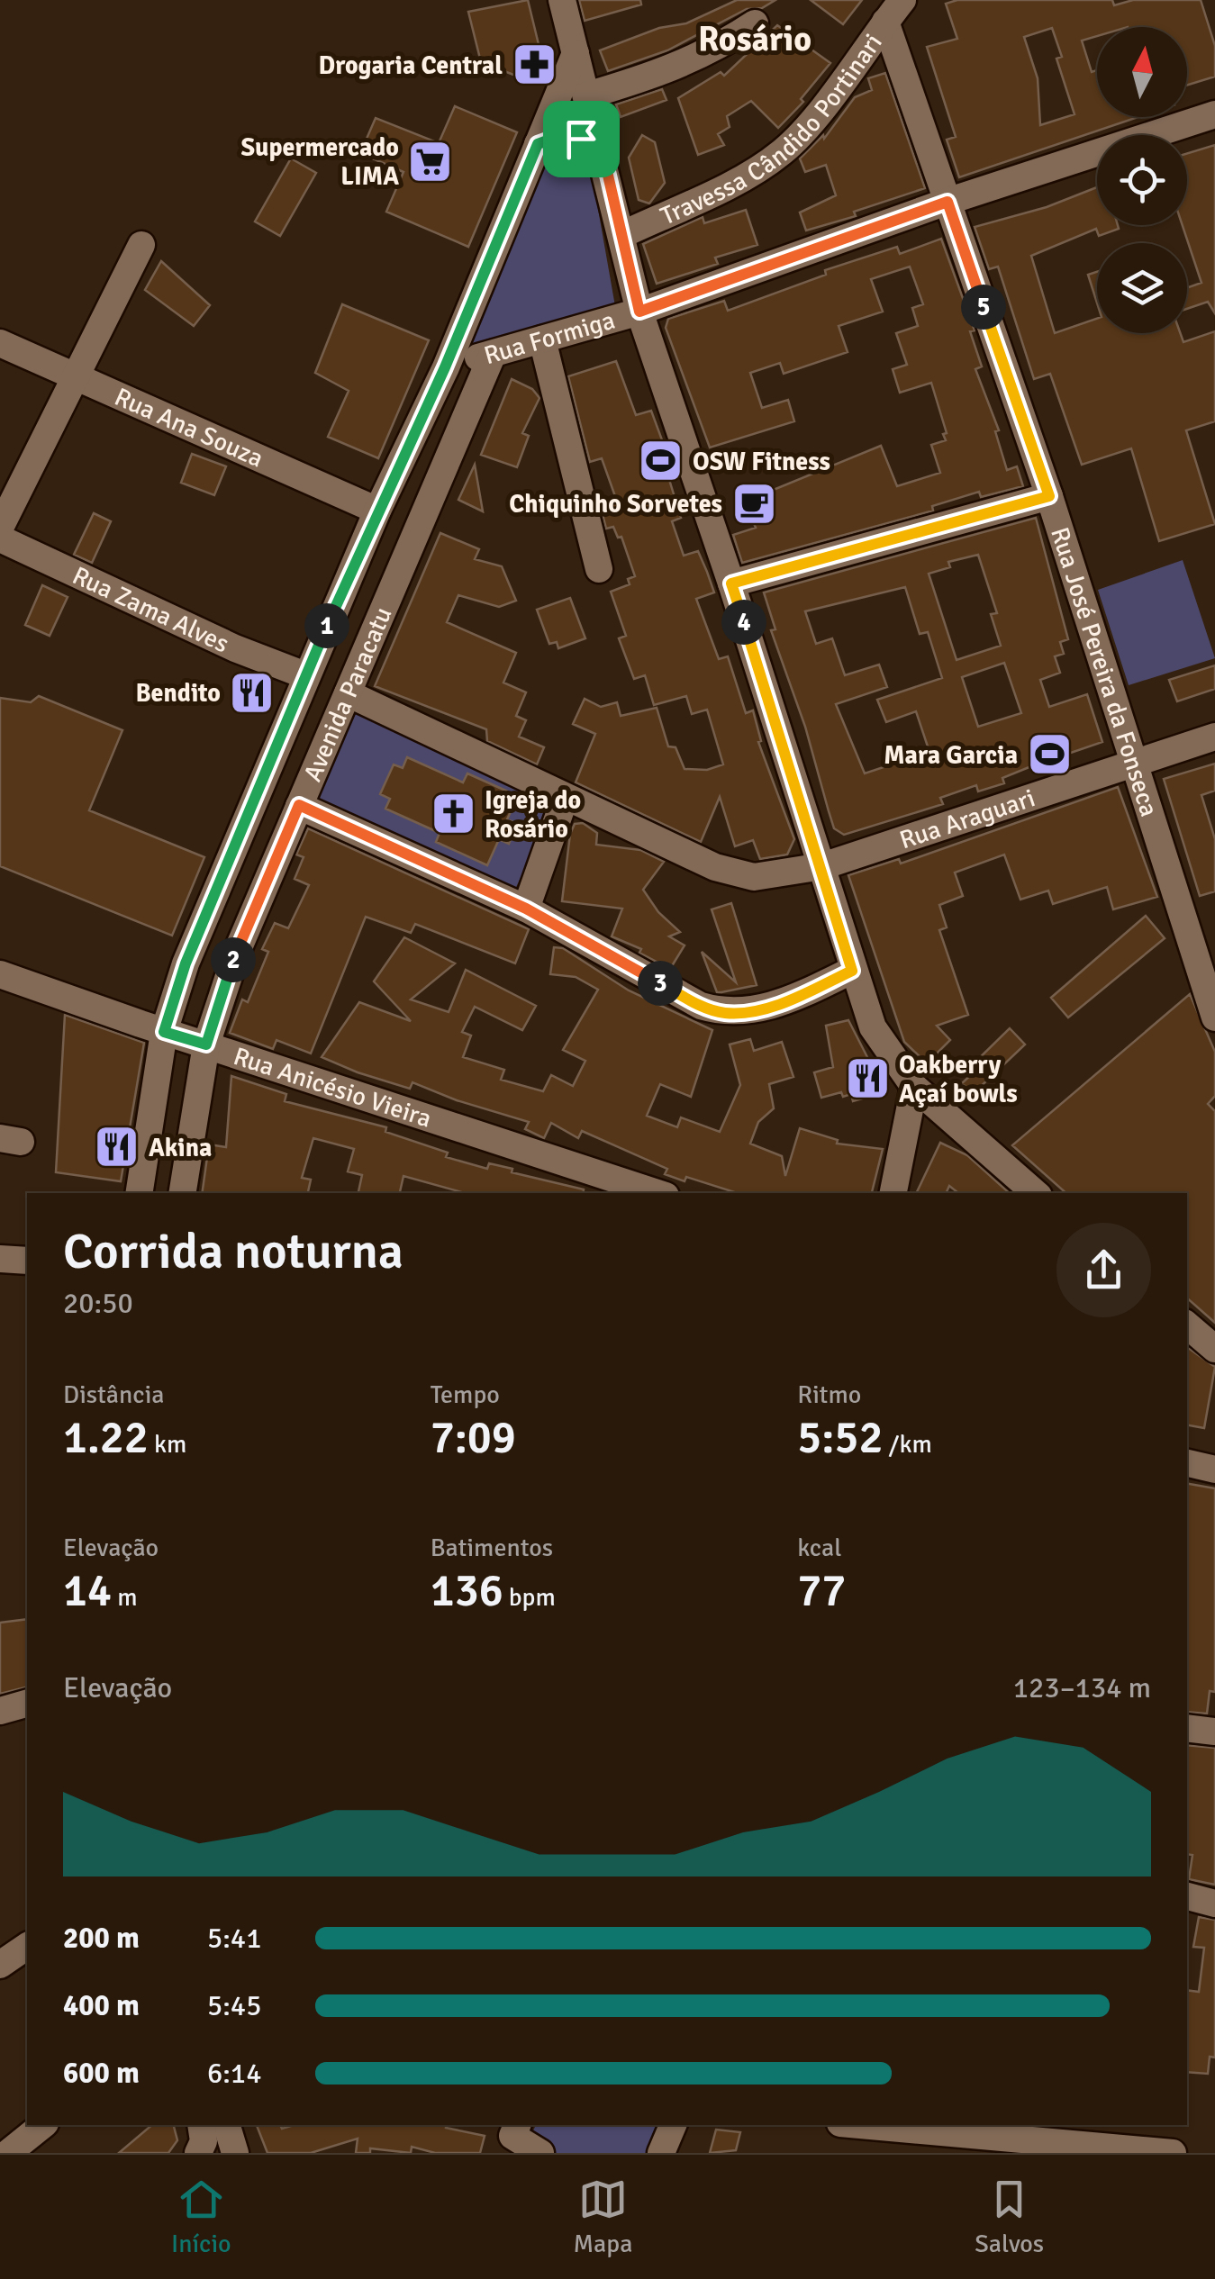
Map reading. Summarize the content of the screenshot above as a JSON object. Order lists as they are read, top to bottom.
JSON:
{
  "streets": {
    "street": [
      "Travessa Cândido Portinari",
      "Rua Formiga",
      "Rua Ana Souza",
      "Rua Zama Alves",
      "Rua José Pereira da Fonseca",
      "Avenida Paracatu",
      "Rua Araguari",
      "Rua Anicésio Vieira"
    ]
  },
  "crossings": [
    ["Travessa Cândido Portinari", "Rua José Pereira da Fonseca"],
    ["Rua Formiga", "Rua José Pereira da Fonseca"],
    ["Rua Formiga", "Avenida Paracatu"],
    ["Rua Ana Souza", "Avenida Paracatu"],
    ["Rua Zama Alves", "Avenida Paracatu"],
    ["Rua José Pereira da Fonseca", "Rua Araguari"],
    ["Avenida Paracatu", "Rua Anicésio Vieira"]
  ],
  "districts": ["Rosário"],
  "places": {
    "pharmacy": ["Drogaria Central"],
    "supermarket": ["Supermercado LIMA"],
    "sports": ["OSW Fitness", "Mara Garcia"],
    "cafe": ["Chiquinho Sorvetes"],
    "restaurant": ["Bendito", "Oakberry Açaí bowls", "Akina"],
    "church": ["Igreja do Rosário"]
  },
  "north": "top",
  "page": {
    "pins": [
      "5",
      "4",
      "1",
      "2",
      "3"
    ],
    "heading": ["Corrida noturna", "20:50"],
    "stats": [
      ["Distância", "1.22 km"],
      ["Tempo", "7:09"],
      ["Ritmo", "5:52 /km"],
      ["Elevação", "14 m"],
      ["Batimentos", "136 bpm"],
      ["kcal", "77"]
    ],
    "chart": ["Elevação", "123–134 m"],
    "list": [
      {
        "name": "200 m",
        "note": "5:41"
      },
      {
        "name": "400 m",
        "note": "5:45"
      },
      {
        "name": "600 m",
        "note": "6:14"
      }
    ],
    "tabs": ["Início", "Mapa", "Salvos"]
  }
}
